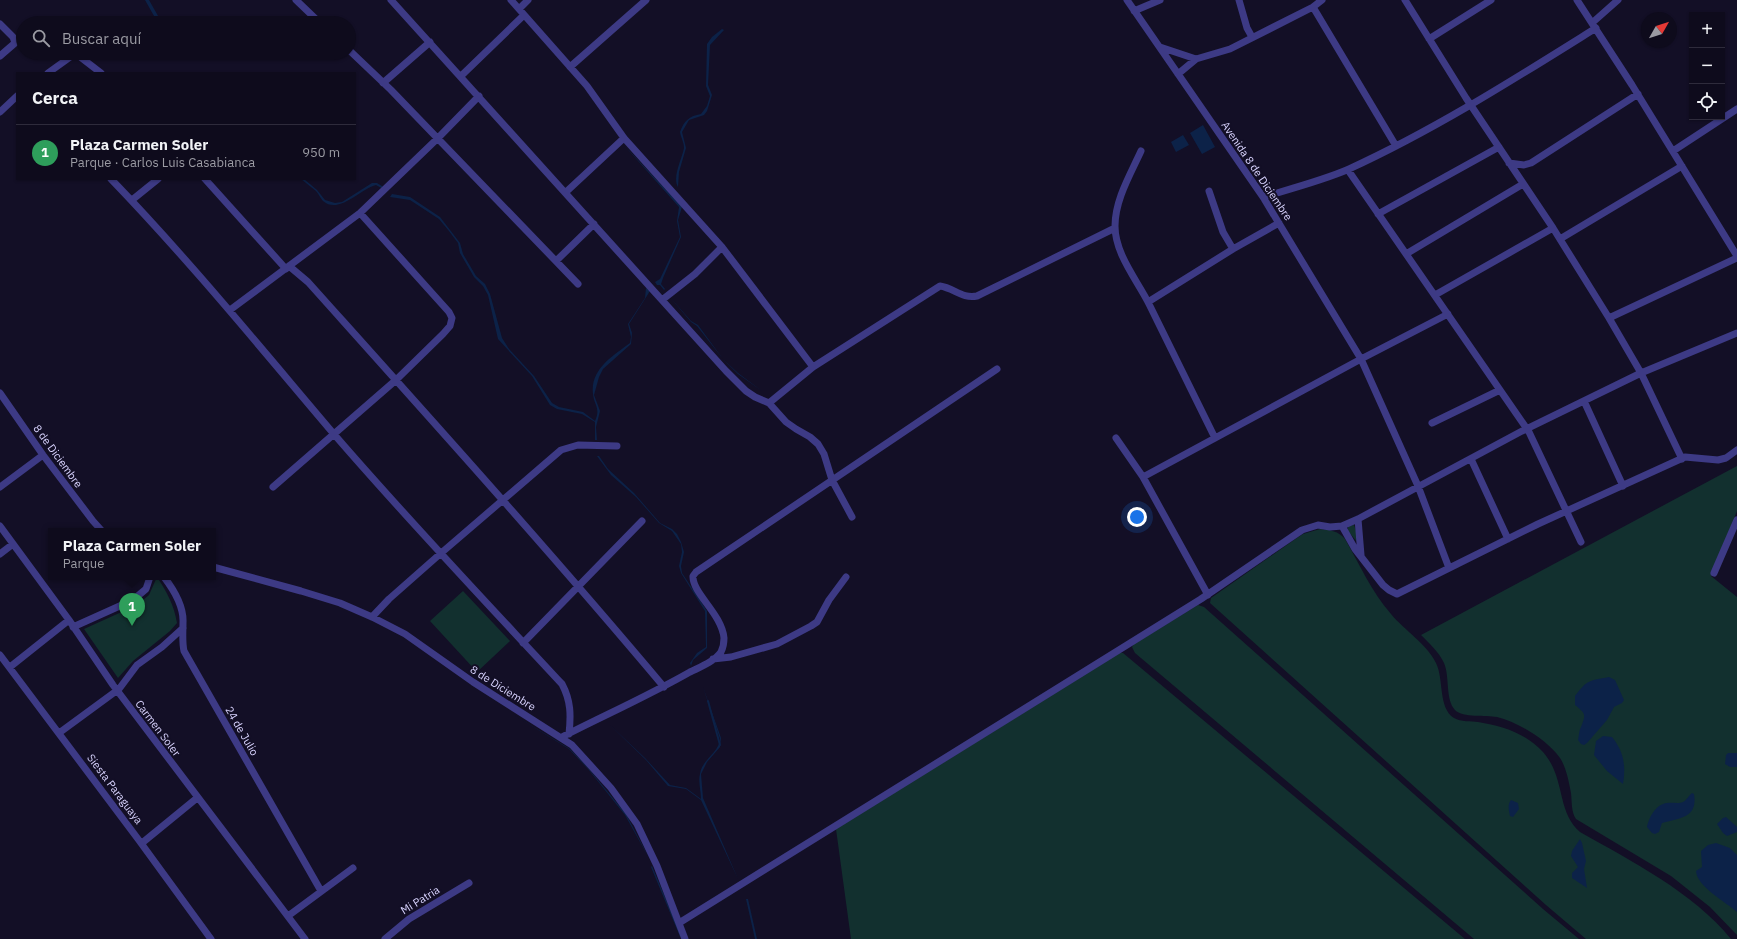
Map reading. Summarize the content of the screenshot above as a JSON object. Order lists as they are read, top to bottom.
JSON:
{
  "streets": {
    "street": [
      "Avenida 8 de Diciembre",
      "8 de Diciembre",
      "Carmen Soler",
      "24 de Julio",
      "Siesta Paraguaya",
      "Mi Patria"
    ]
  },
  "north": "top right",
  "page": {
    "map_buttons": ["+", "−"],
    "search": "Buscar aquí",
    "heading": "Cerca",
    "list": [
      {
        "mark": "1",
        "name": "Plaza Carmen Soler",
        "note": "Parque · Carlos Luis Casabianca",
        "value": "950 m"
      }
    ],
    "popup": ["Plaza Carmen Soler", "Parque"],
    "pins": "1"
  }
}
